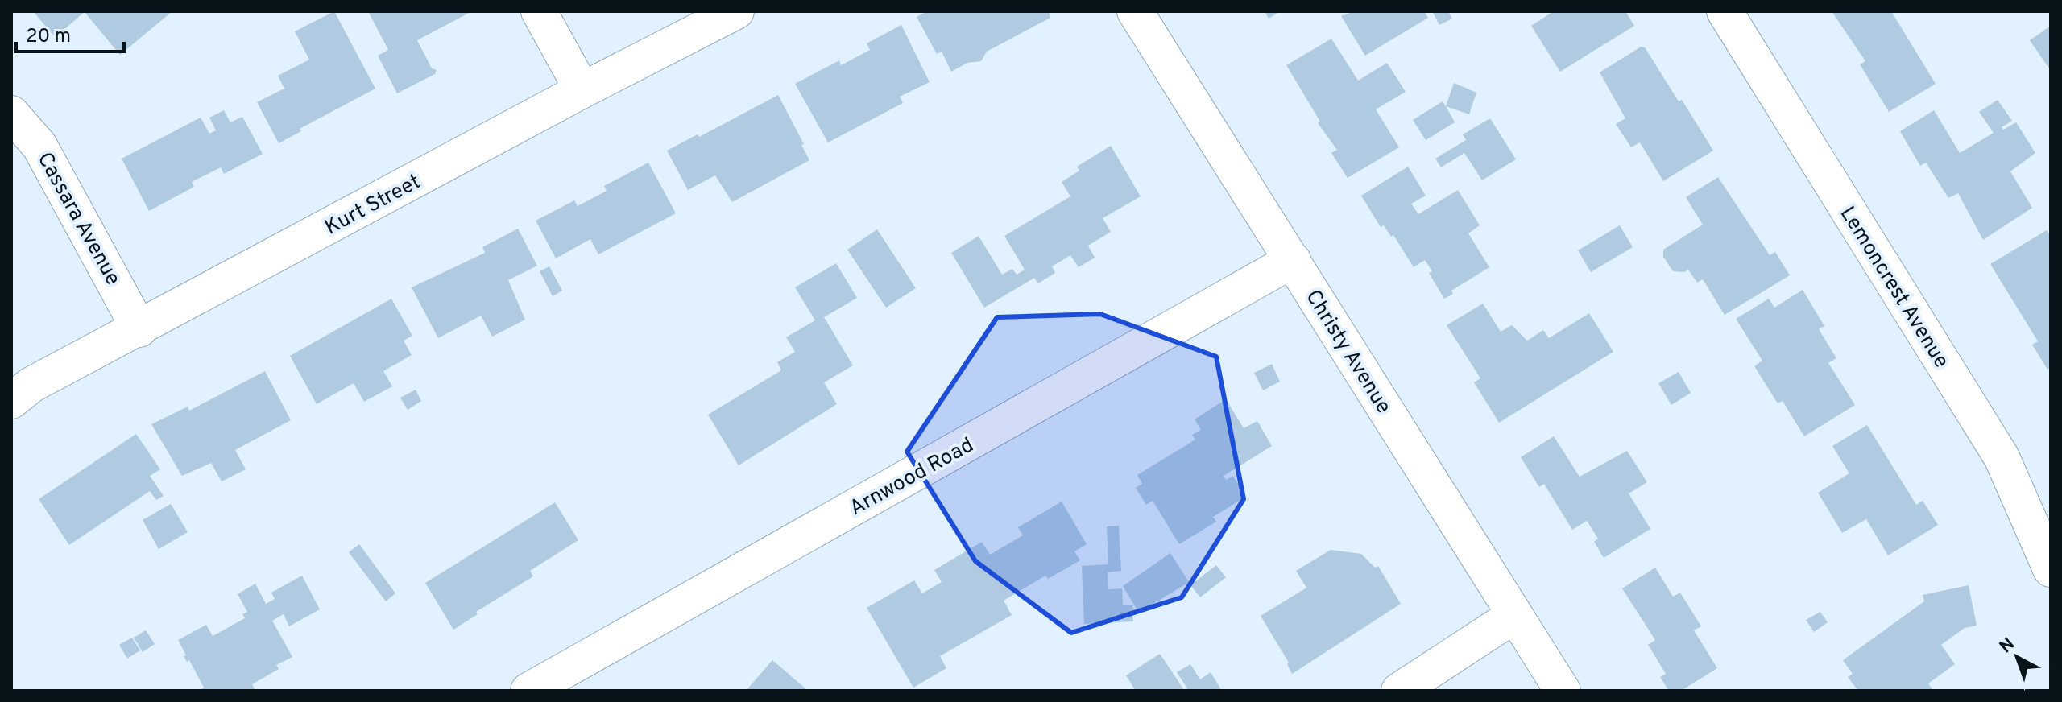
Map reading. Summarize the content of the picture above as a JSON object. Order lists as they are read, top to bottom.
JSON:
{
  "streets": {
    "street": [
      "Kurt Street",
      "Cassara Avenue",
      "Lemoncrest Avenue",
      "Christy Avenue",
      "Arnwood Road"
    ]
  },
  "crossings": [
    ["Kurt Street", "Cassara Avenue"],
    ["Christy Avenue", "Arnwood Road"]
  ],
  "scale_bar": "20 m",
  "north": "top left"
}
